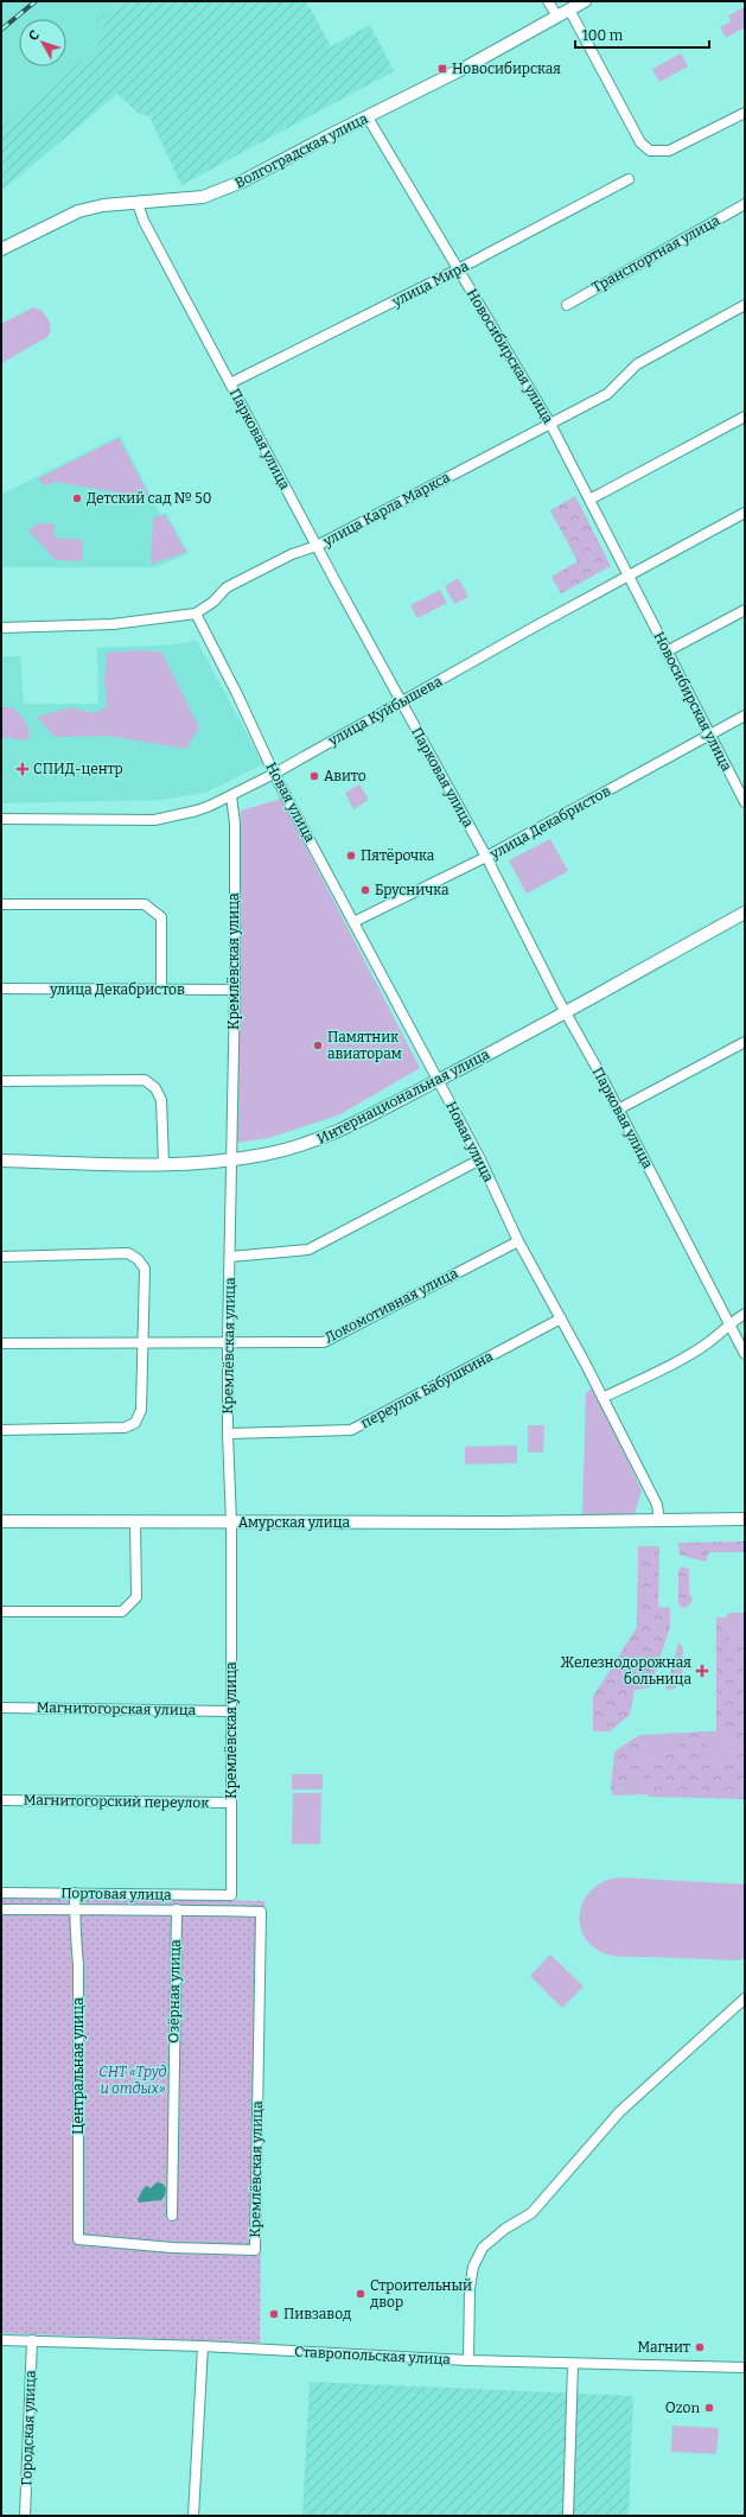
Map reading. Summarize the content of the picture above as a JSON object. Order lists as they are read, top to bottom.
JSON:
{
  "streets": {
    "street": [
      "Волгоградская улица",
      "Транспортная улица",
      "улица Мира",
      "Новосибирская улица",
      "Парковая улица",
      "улица Карла Маркса",
      "улица Куйбышева",
      "Новая улица",
      "улица Декабристов",
      "Кремлёвская улица",
      "Интернациональная улица",
      "Локомотивная улица",
      "переулок Бабушкина",
      "Амурская улица",
      "Магнитогорская улица",
      "Магнитогорский переулок",
      "Портовая улица",
      "Озёрная улица",
      "Центральная улица",
      "Ставропольская улица",
      "Городская улица"
    ]
  },
  "crossings": [
    ["Волгоградская улица", "Новосибирская улица"],
    ["Волгоградская улица", "Парковая улица"],
    ["улица Мира", "Новосибирская улица"],
    ["улица Мира", "Парковая улица"],
    ["Новосибирская улица", "улица Карла Маркса"],
    ["Новосибирская улица", "улица Куйбышева"],
    ["Новосибирская улица", "улица Декабристов"],
    ["Парковая улица", "улица Карла Маркса"],
    ["Парковая улица", "улица Куйбышева"],
    ["Парковая улица", "улица Декабристов"],
    ["Парковая улица", "Интернациональная улица"],
    ["улица Карла Маркса", "Новая улица"],
    ["улица Куйбышева", "Новая улица"],
    ["улица Куйбышева", "Кремлёвская улица"],
    ["Новая улица", "улица Декабристов"],
    ["Новая улица", "Интернациональная улица"],
    ["Новая улица", "Локомотивная улица"],
    ["Новая улица", "переулок Бабушкина"],
    ["Новая улица", "Амурская улица"],
    ["улица Декабристов", "Кремлёвская улица"],
    ["Кремлёвская улица", "Интернациональная улица"],
    ["Кремлёвская улица", "Локомотивная улица"],
    ["Кремлёвская улица", "переулок Бабушкина"],
    ["Кремлёвская улица", "Амурская улица"],
    ["Кремлёвская улица", "Магнитогорская улица"],
    ["Кремлёвская улица", "Магнитогорский переулок"],
    ["Кремлёвская улица", "Портовая улица"],
    ["Кремлёвская улица", "Озёрная улица"],
    ["Кремлёвская улица", "Центральная улица"],
    ["Портовая улица", "Центральная улица"],
    ["Ставропольская улица", "Городская улица"]
  ],
  "parks": ["СНТ «Труд и отдых»"],
  "places": {
    "transit": ["Новосибирская"],
    "other": [
      "Детский сад № 50",
      "Авито",
      "Пятёрочка",
      "Брусничка",
      "Памятник авиаторам",
      "Строительный двор",
      "Пивзавод",
      "Магнит",
      "Ozon"
    ],
    "health": ["СПИД-центр", "Железнодорожная больница"]
  },
  "scale_bar": "100 m",
  "north": "top left"
}
